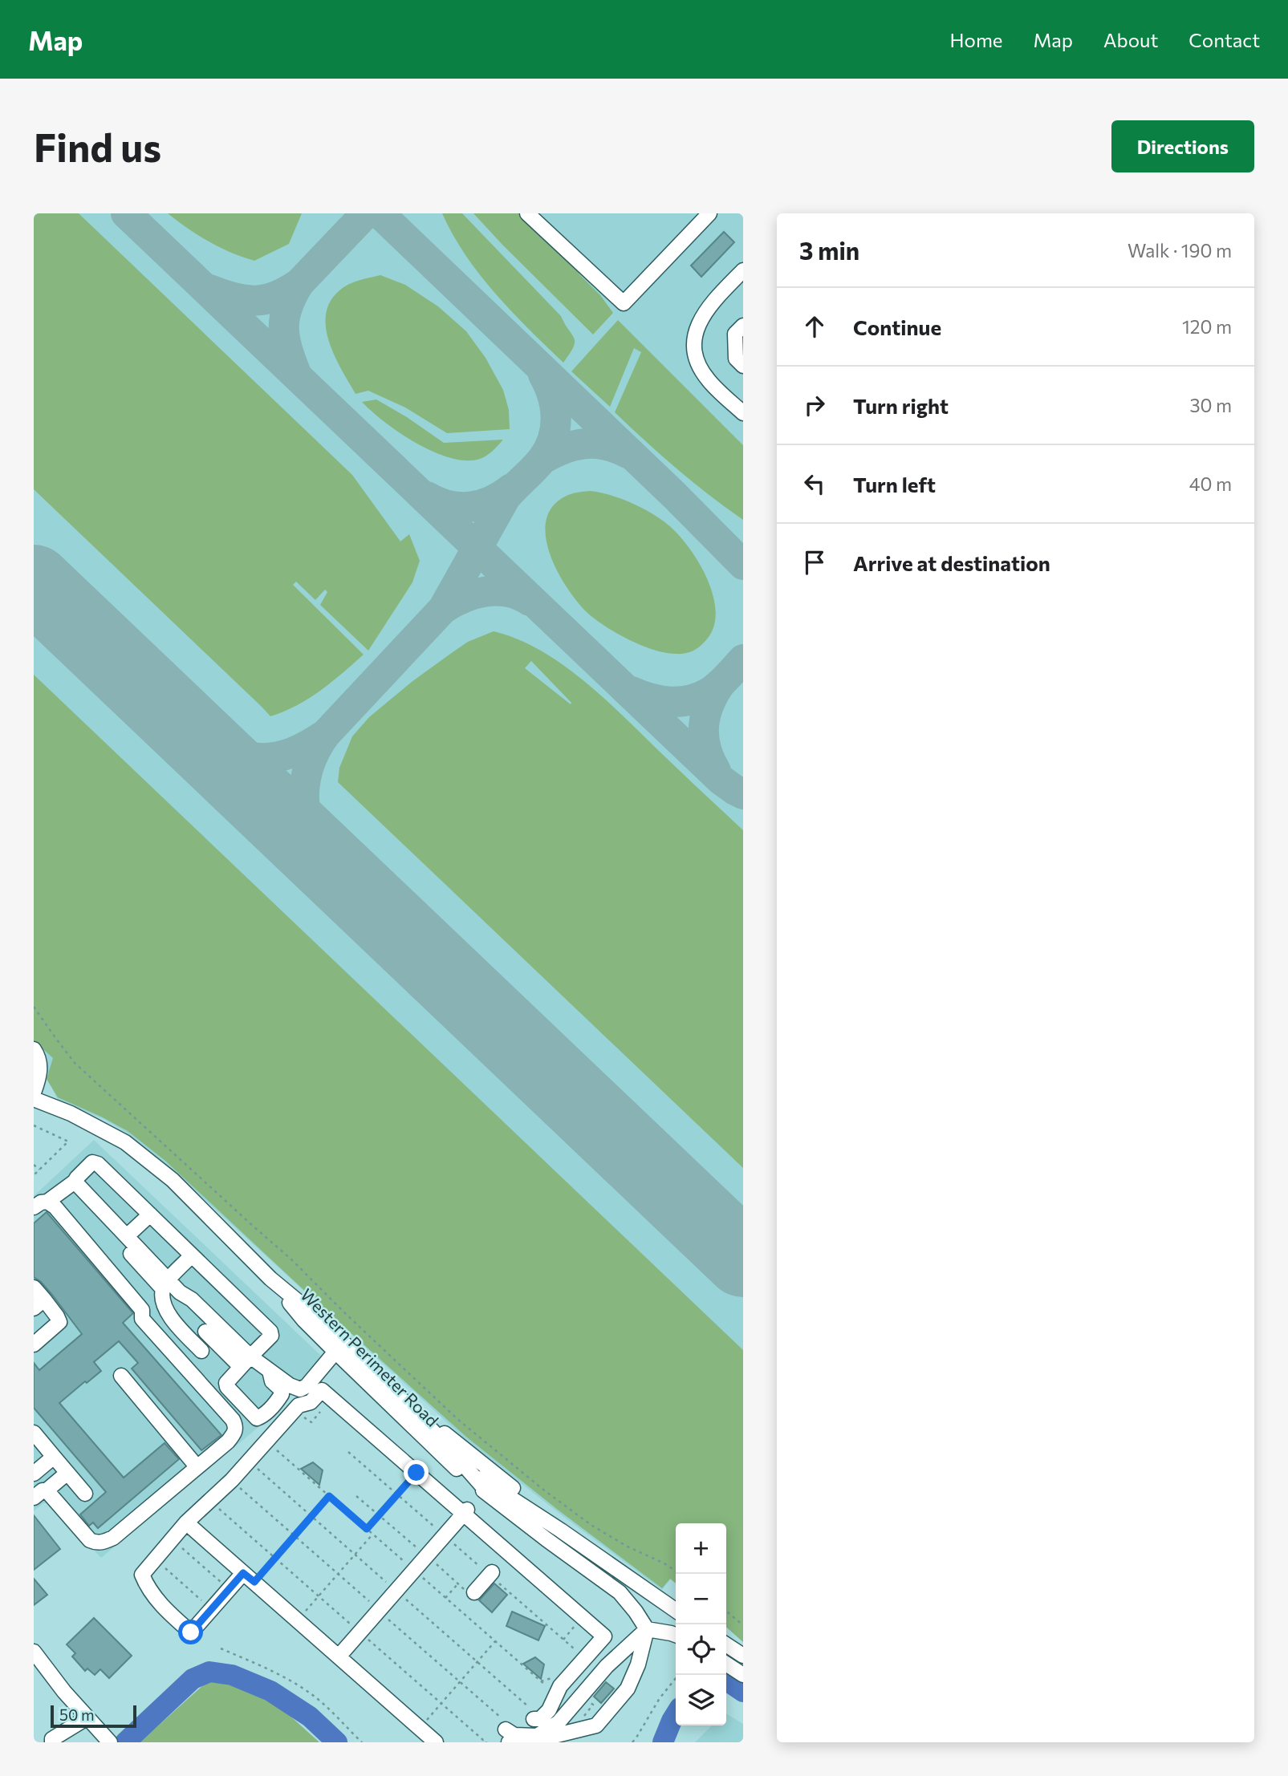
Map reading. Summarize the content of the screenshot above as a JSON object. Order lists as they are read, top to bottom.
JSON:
{
  "streets": {
    "street": ["Western Perimeter Road"]
  },
  "scale_bar": "50 m",
  "page": {
    "header": "Map",
    "nav": [
      "Home",
      "Map",
      "About",
      "Contact"
    ],
    "buttons": "Directions",
    "title": "Find us",
    "heading": ["3 min", "Walk · 190 m"],
    "list": [
      ["Continue", "120 m"],
      ["Turn right", "30 m"],
      ["Turn left", "40 m"],
      "Arrive at destination"
    ],
    "map_buttons": ["+", "−"],
    "scale": "50 m"
  }
}
